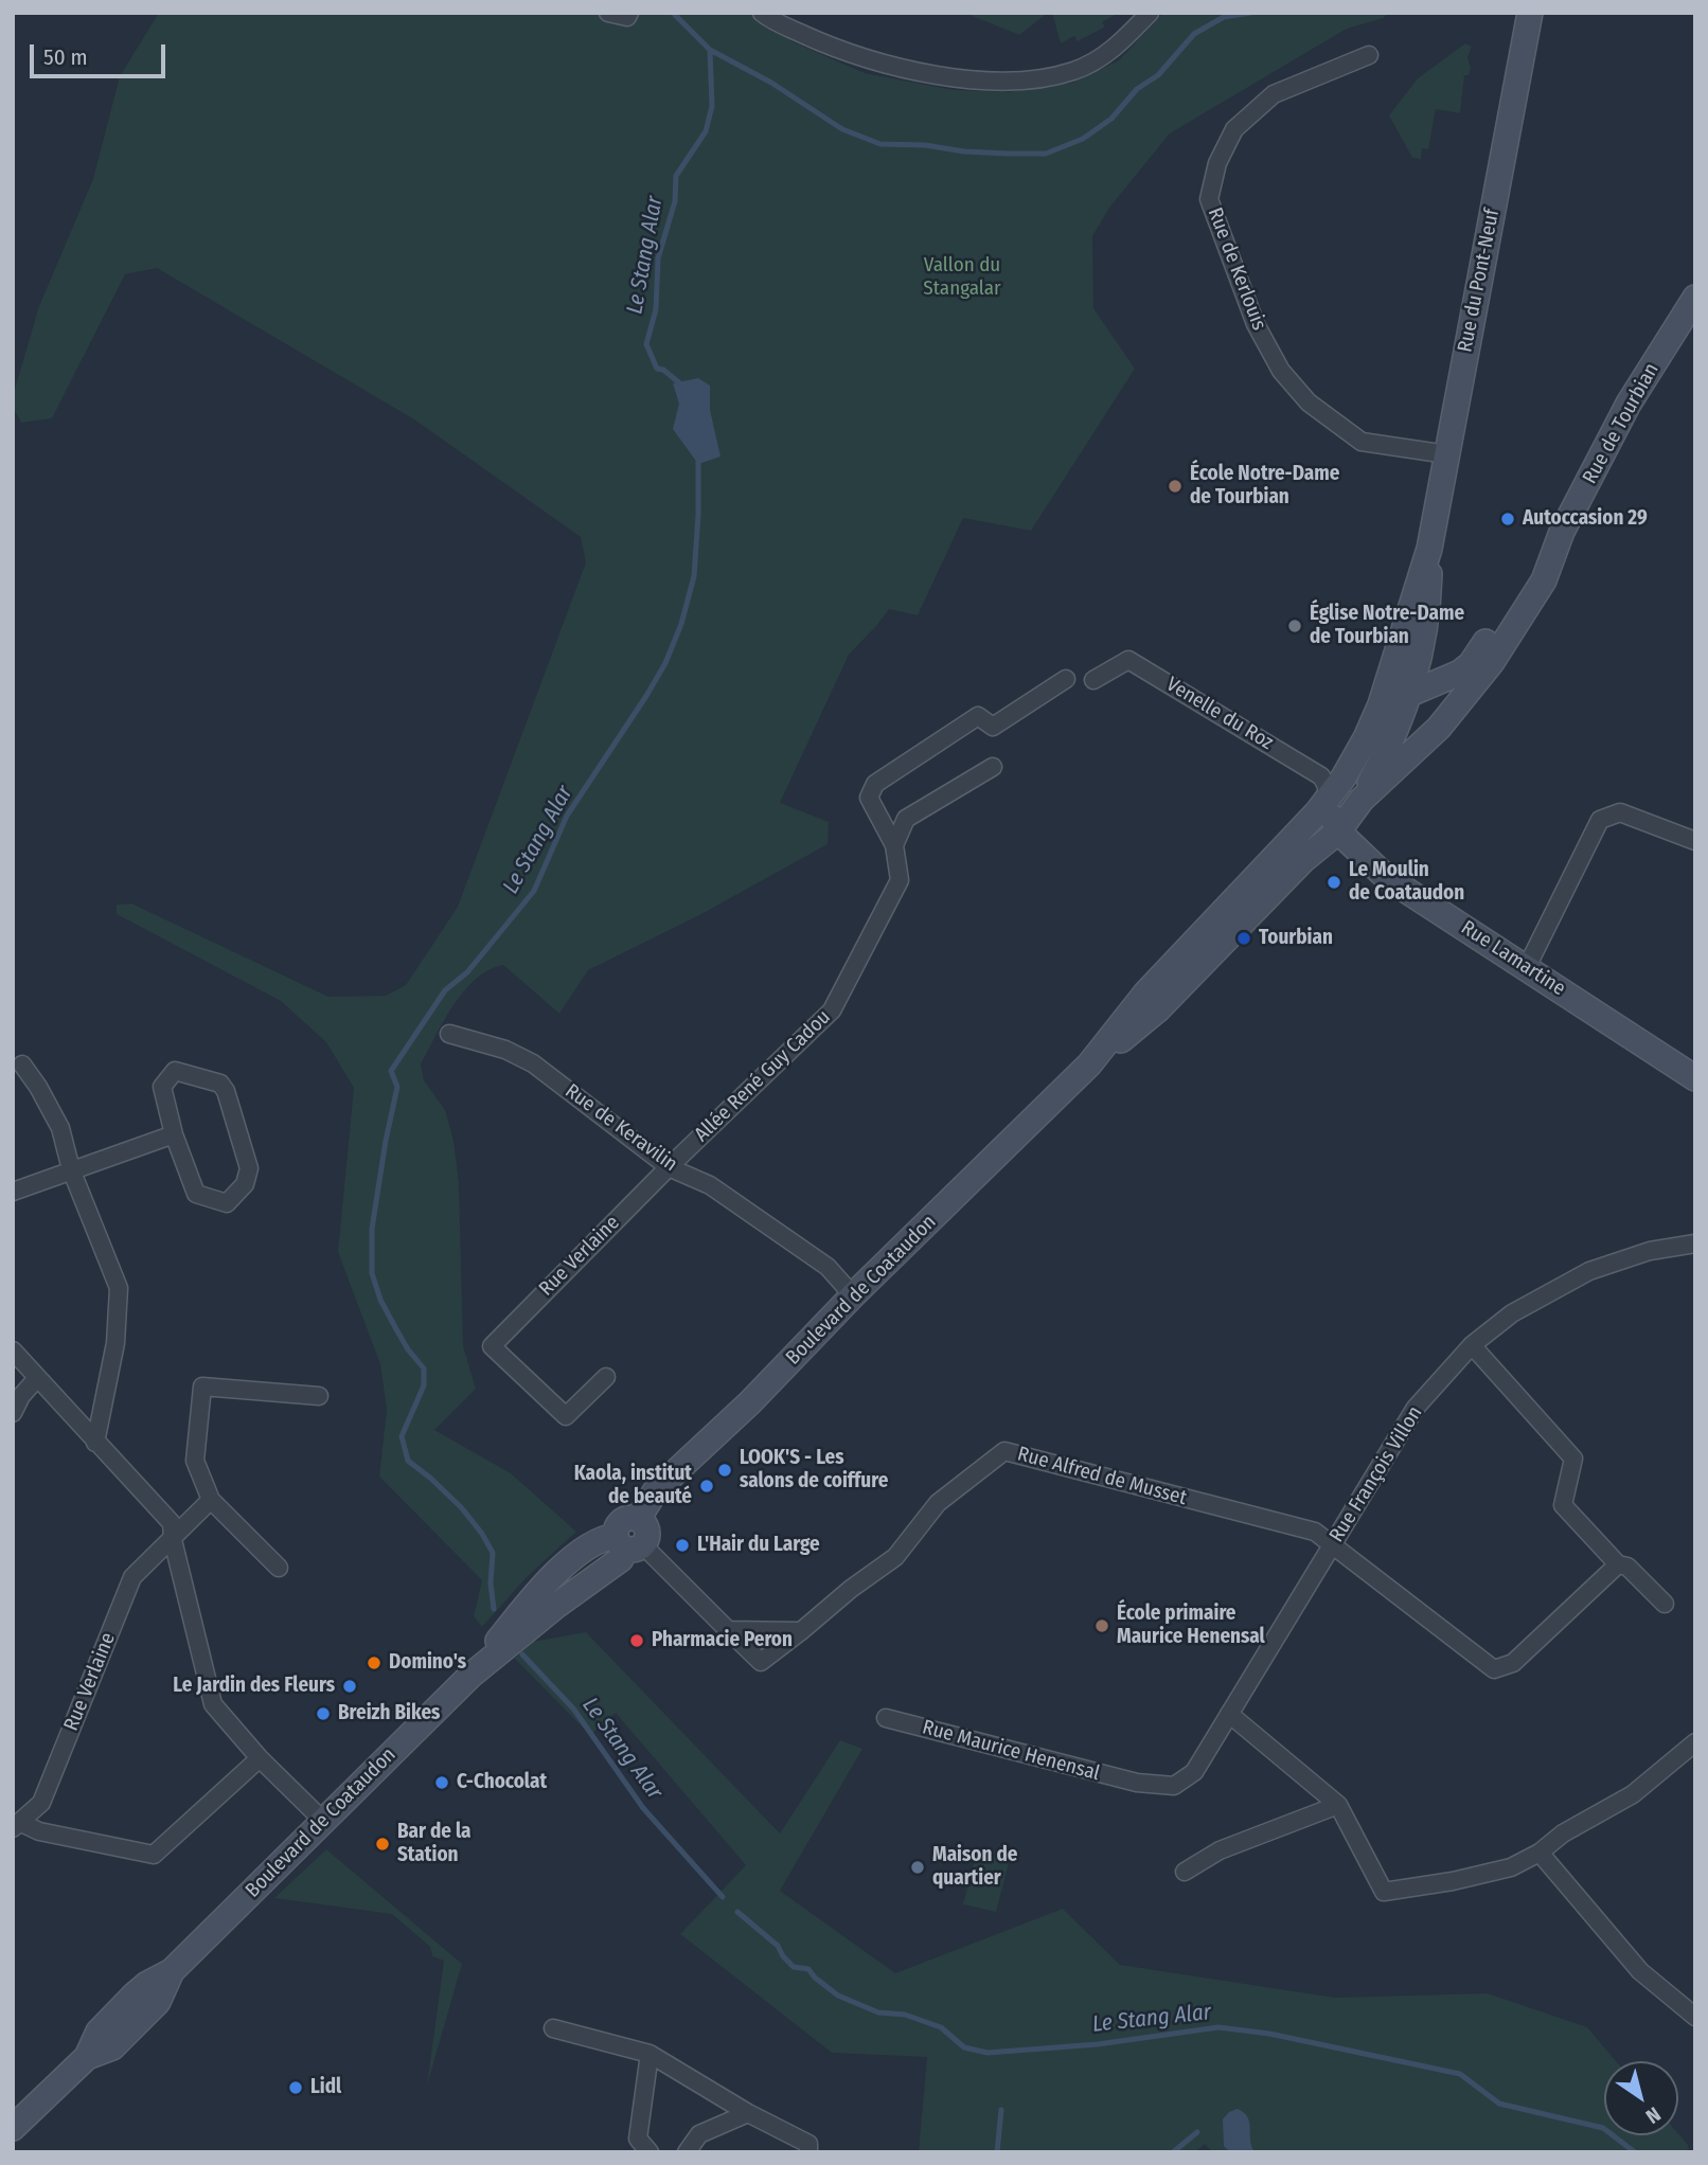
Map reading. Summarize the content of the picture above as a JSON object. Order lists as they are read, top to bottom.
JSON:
{
  "streets": {
    "main road": [
      "Rue du Pont-Neuf",
      "Rue de Tourbian",
      "Rue Lamartine",
      "Boulevard de Coataudon"
    ],
    "street": [
      "Rue de Kerlouis",
      "Venelle du Roz",
      "Allée René Guy Cadou",
      "Rue de Keravilin",
      "Rue Verlaine",
      "Rue François Villon",
      "Rue Alfred de Musset",
      "Rue Maurice Henensal"
    ]
  },
  "crossings": [
    ["Rue de Kerlouis", "Rue du Pont-Neuf"],
    ["Rue du Pont-Neuf", "Rue de Tourbian"],
    ["Rue du Pont-Neuf", "Venelle du Roz"],
    ["Rue du Pont-Neuf", "Boulevard de Coataudon"],
    ["Rue de Tourbian", "Rue Lamartine"],
    ["Rue de Tourbian", "Boulevard de Coataudon"],
    ["Venelle du Roz", "Boulevard de Coataudon"],
    ["Rue Lamartine", "Boulevard de Coataudon"],
    ["Allée René Guy Cadou", "Rue de Keravilin"],
    ["Allée René Guy Cadou", "Rue Verlaine"],
    ["Rue de Keravilin", "Rue Verlaine"],
    ["Rue de Keravilin", "Boulevard de Coataudon"],
    ["Boulevard de Coataudon", "Rue Alfred de Musset"],
    ["Rue François Villon", "Rue Alfred de Musset"],
    ["Rue François Villon", "Rue Maurice Henensal"]
  ],
  "water": ["Le Stang Alar"],
  "parks": ["Vallon du Stangalar"],
  "places": [
    "École Notre-Dame de Tourbian",
    "Autoccasion 29",
    "Église Notre-Dame de Tourbian",
    "Le Moulin de Coataudon",
    "Tourbian",
    "LOOK'S - Les salons de coiffure",
    "Kaola, institut de beauté",
    "L'Hair du Large",
    "École primaire Maurice Henensal",
    "Pharmacie Peron",
    "Domino's",
    "Le Jardin des Fleurs",
    "Breizh Bikes",
    "C-Chocolat",
    "Bar de la Station",
    "Maison de quartier",
    "Lidl"
  ],
  "scale_bar": "50 m",
  "north": "bottom right"
}
